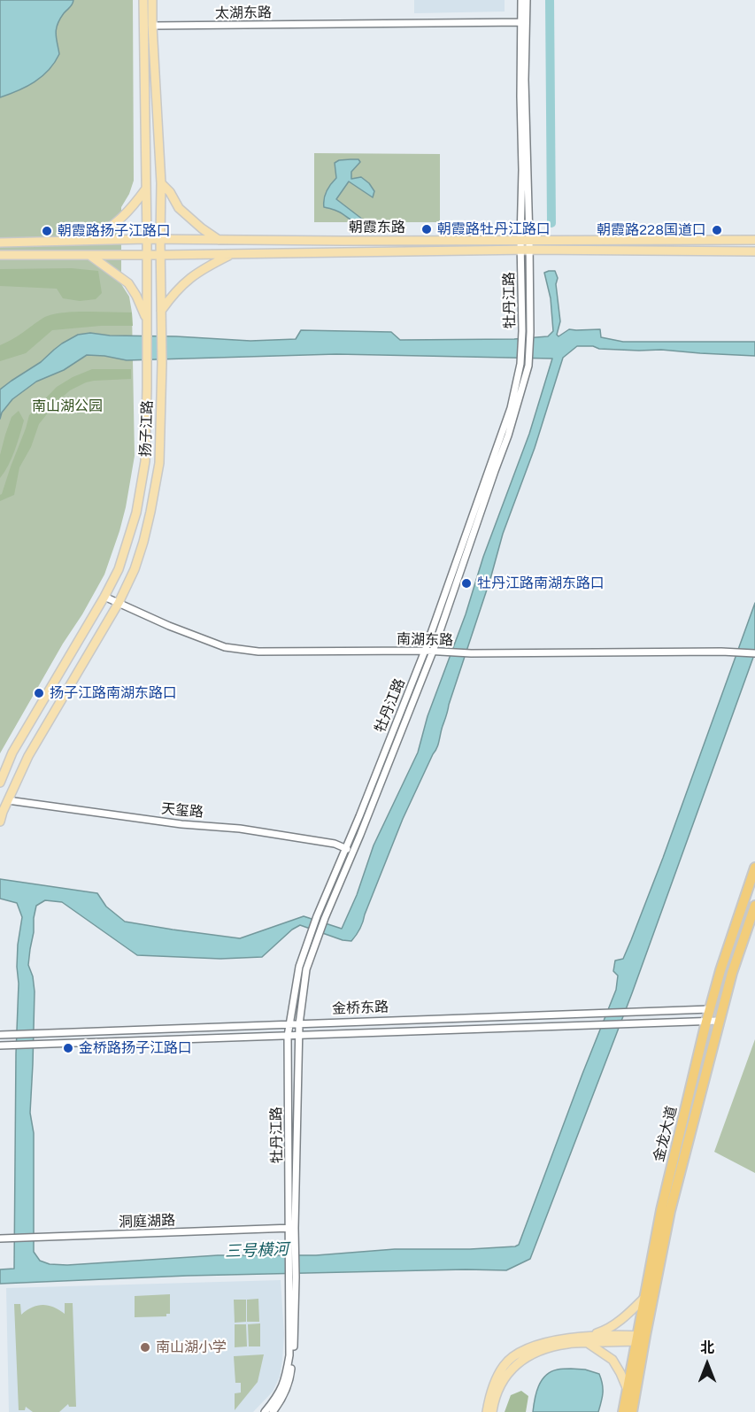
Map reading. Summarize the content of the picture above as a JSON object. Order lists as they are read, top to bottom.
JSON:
{
  "streets": {
    "highway": ["金龙大道"],
    "main road": ["朝霞东路", "扬子江路", "金桥东路"],
    "street": [
      "太湖东路",
      "牡丹江路",
      "南湖东路",
      "天玺路",
      "洞庭湖路"
    ]
  },
  "crossings": [
    ["太湖东路", "牡丹江路"],
    ["太湖东路", "扬子江路"],
    ["朝霞东路", "牡丹江路"],
    ["朝霞东路", "扬子江路"],
    ["牡丹江路", "南湖东路"],
    ["牡丹江路", "天玺路"],
    ["牡丹江路", "金桥东路"],
    ["牡丹江路", "洞庭湖路"],
    ["扬子江路", "南湖东路"],
    ["扬子江路", "天玺路"],
    ["金桥东路", "金龙大道"]
  ],
  "water": ["三号横河"],
  "parks": ["南山湖公园"],
  "places": [
    "朝霞路牡丹江路口",
    "朝霞路228国道口",
    "朝霞路扬子江路口",
    "牡丹江路南湖东路口",
    "扬子江路南湖东路口",
    "金桥路扬子江路口",
    "南山湖小学"
  ],
  "north": "top"
}
